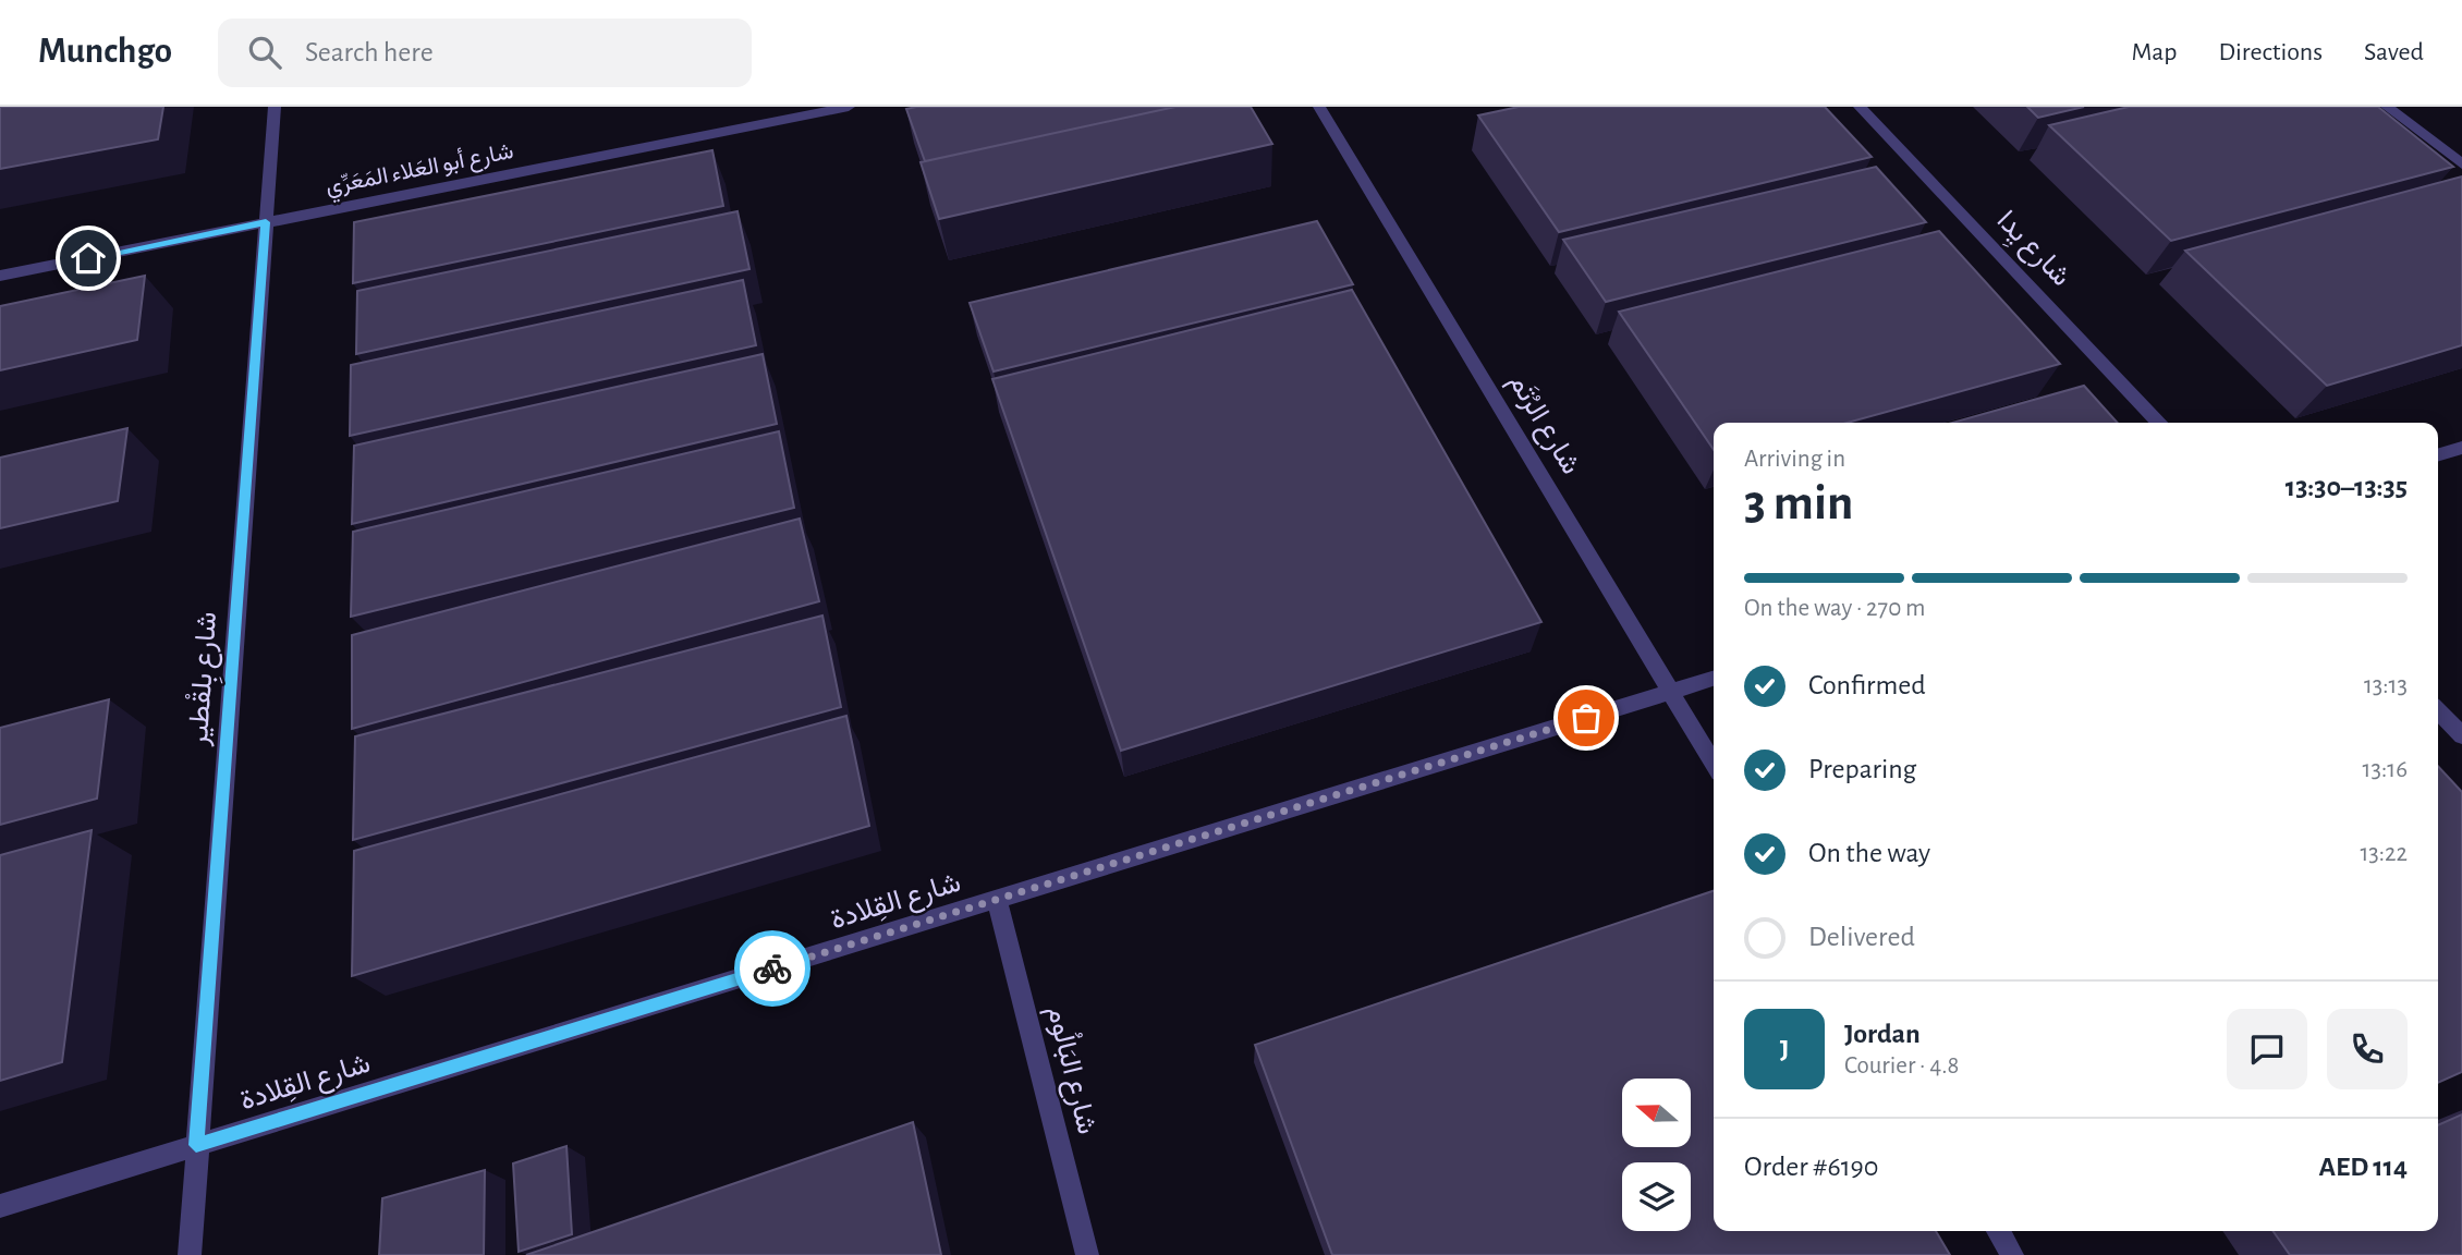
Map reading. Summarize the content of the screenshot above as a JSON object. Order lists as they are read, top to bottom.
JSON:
{
  "streets": {
    "street": [
      "شارع أبو العَلاء المَعَرِّي",
      "شارع يِدا",
      "شارع الرُتَم",
      "شارع بِلقْطير",
      "شارع القِلادة",
      "شارع البَالُوم"
    ]
  },
  "crossings": [
    ["شارع أبو العَلاء المَعَرِّي", "شارع بِلقْطير"],
    ["شارع الرُتَم", "شارع القِلادة"],
    ["شارع بِلقْطير", "شارع القِلادة"],
    ["شارع القِلادة", "شارع البَالُوم"]
  ],
  "north": "left",
  "page": {
    "header": "Munchgo",
    "search": "Search here",
    "nav": ["Map", "Directions", "Saved"],
    "heading": ["3 min", "Arriving in", "13:30–13:35"],
    "panel": [
      "Jordan",
      "Courier · 4.8",
      "Order #6190",
      "AED 114"
    ],
    "bar": "On the way · 270 m",
    "list": [
      ["Confirmed", "13:13"],
      ["Preparing", "13:16"],
      ["On the way", "13:22"],
      "Delivered"
    ],
    "round": "J"
  }
}
